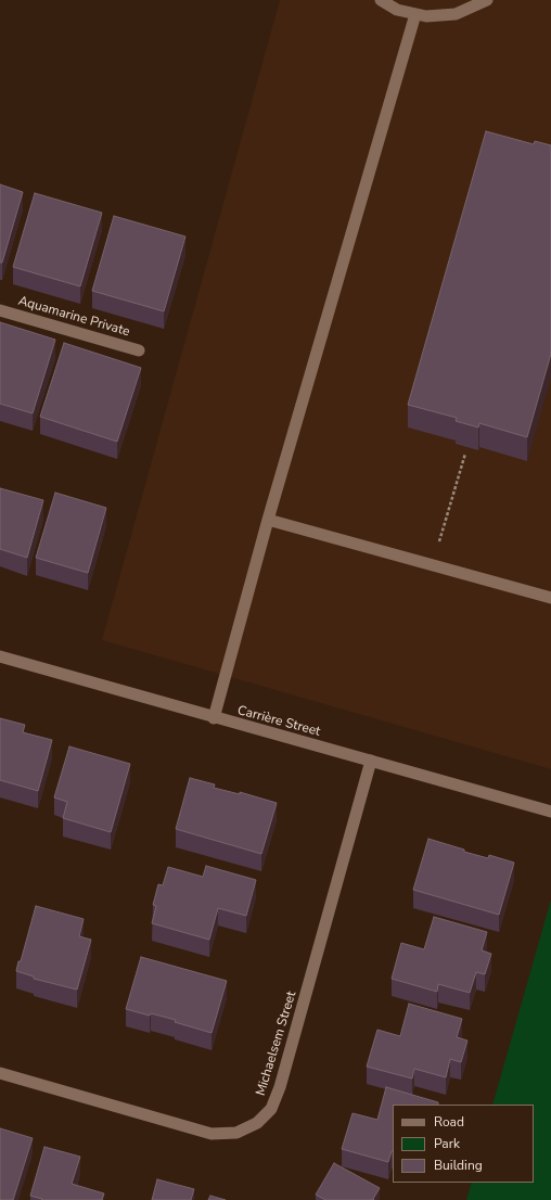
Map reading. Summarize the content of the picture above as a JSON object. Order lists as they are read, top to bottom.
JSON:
{
  "streets": {
    "street": ["Aquamarine Private", "Carrière Street", "Michaelsem Street"]
  },
  "crossings": [
    ["Carrière Street", "Michaelsem Street"]
  ],
  "legend": ["Road", "Park", "Building"]
}
